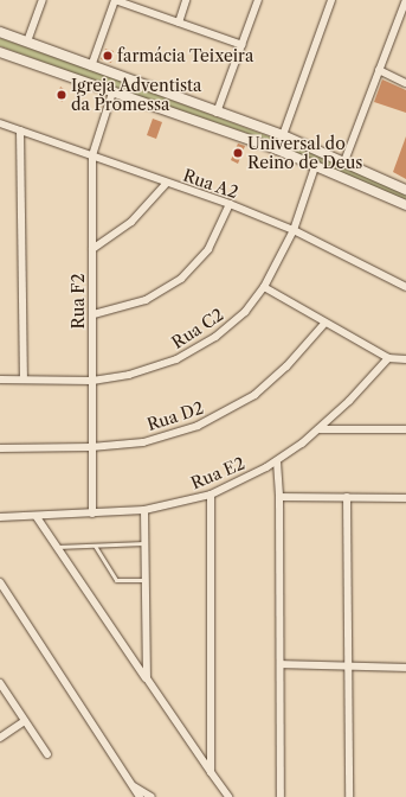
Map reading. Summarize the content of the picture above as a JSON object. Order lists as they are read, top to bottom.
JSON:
{
  "streets": {
    "street": [
      "Rua A2",
      "Rua F2",
      "Rua C2",
      "Rua D2",
      "Rua E2"
    ]
  },
  "crossings": [
    ["Rua A2", "Rua F2"],
    ["Rua A2", "Rua C2"],
    ["Rua F2", "Rua C2"],
    ["Rua F2", "Rua D2"],
    ["Rua F2", "Rua E2"]
  ],
  "places": ["farmácia Teixeira", "Igreja Adventista da Promessa", "Universal do Reino de Deus"]
}
